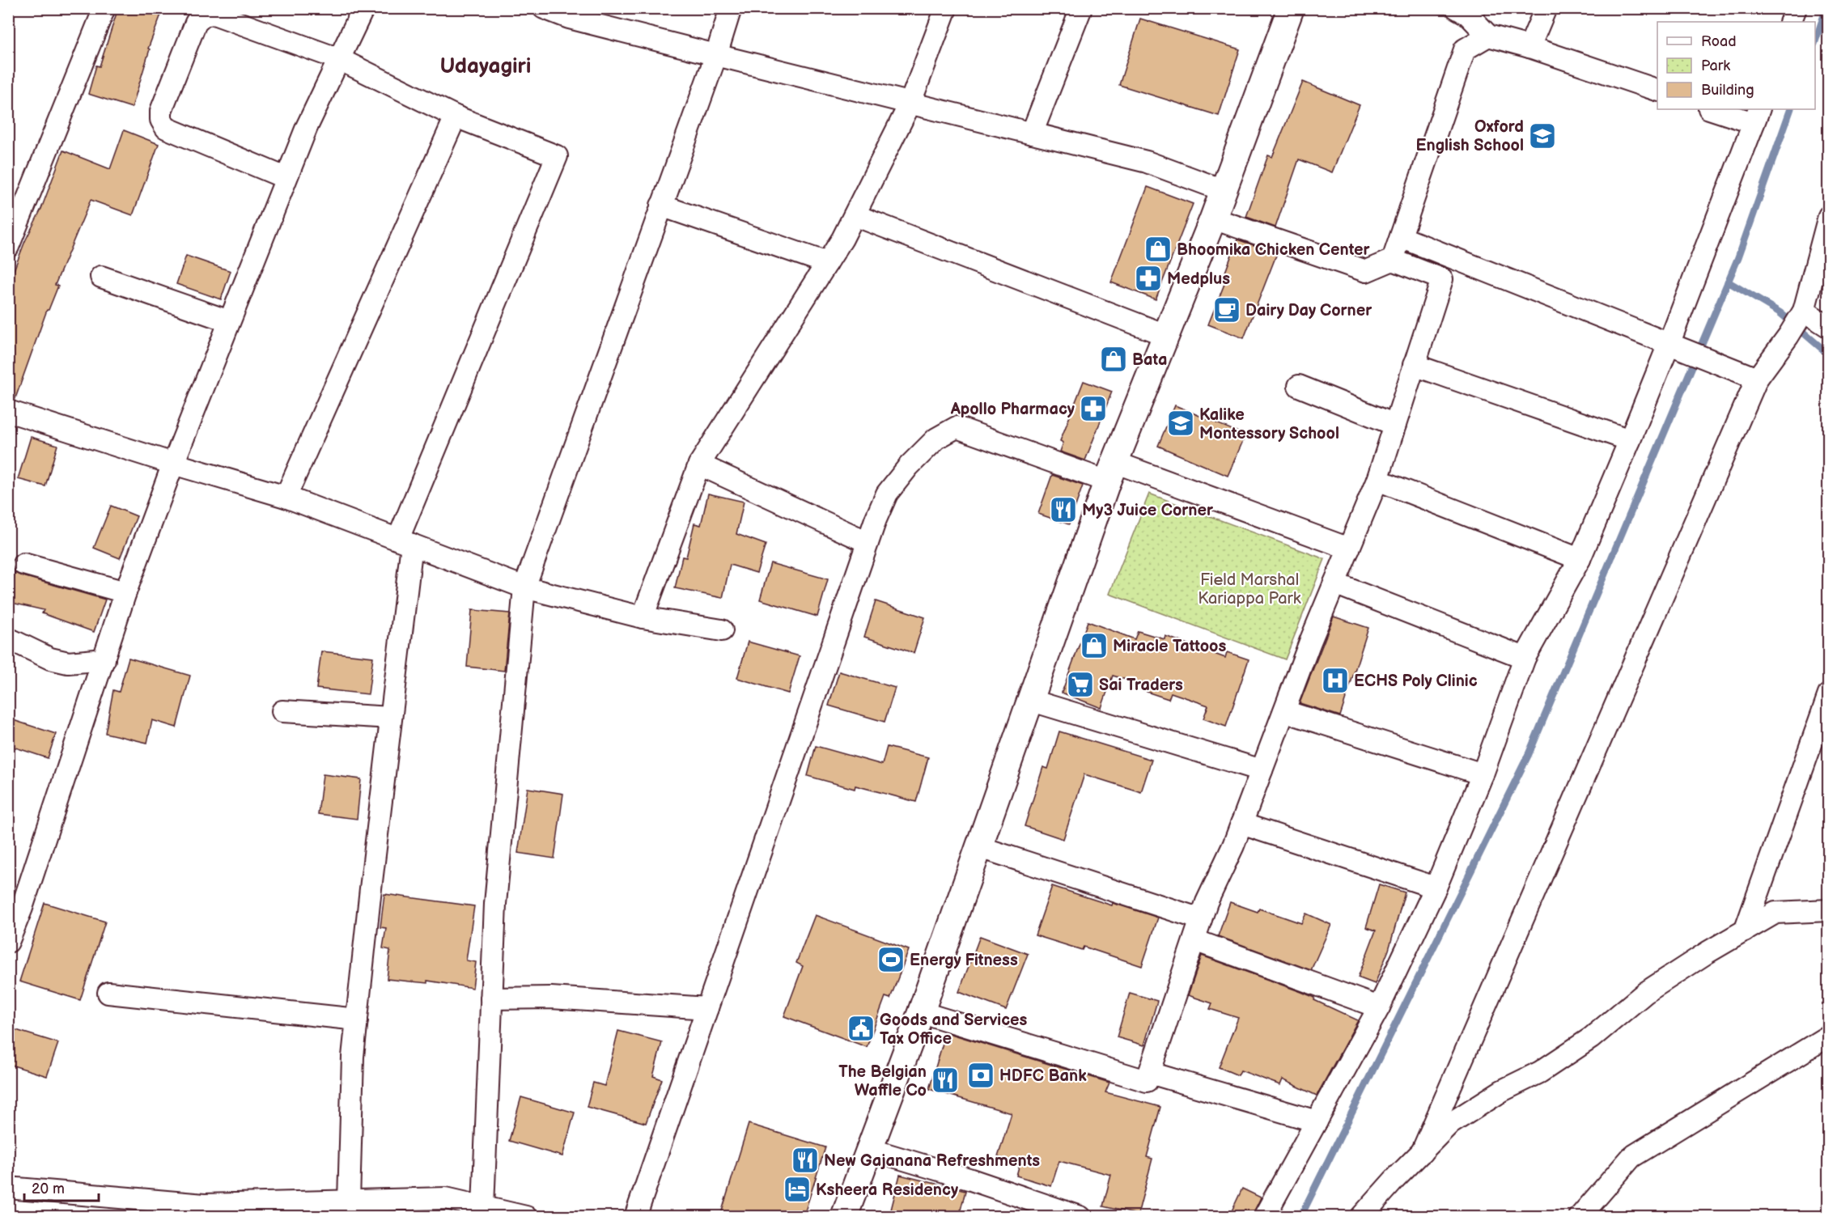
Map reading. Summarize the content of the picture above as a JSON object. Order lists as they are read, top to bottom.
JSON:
{
  "districts": ["Udayagiri"],
  "parks": ["Field Marshal Kariappa Park"],
  "places": {
    "school or university": ["Oxford English School", "Kalike Montessory School"],
    "shop": ["Bhoomika Chicken Center", "Bata", "Miracle Tattoos"],
    "pharmacy": ["Medplus", "Apollo Pharmacy"],
    "cafe": ["Dairy Day Corner"],
    "restaurant": ["My3 Juice Corner", "The Belgian Waffle Co", "New Gajanana Refreshments"],
    "hospital": ["ECHS Poly Clinic"],
    "supermarket": ["Sai Traders"],
    "sports": ["Energy Fitness"],
    "public building": ["Goods and Services Tax Office"],
    "bank": ["HDFC Bank"],
    "hotel": ["Ksheera Residency"]
  },
  "legend": ["Road", "Park", "Building"],
  "scale_bar": "20 m"
}
